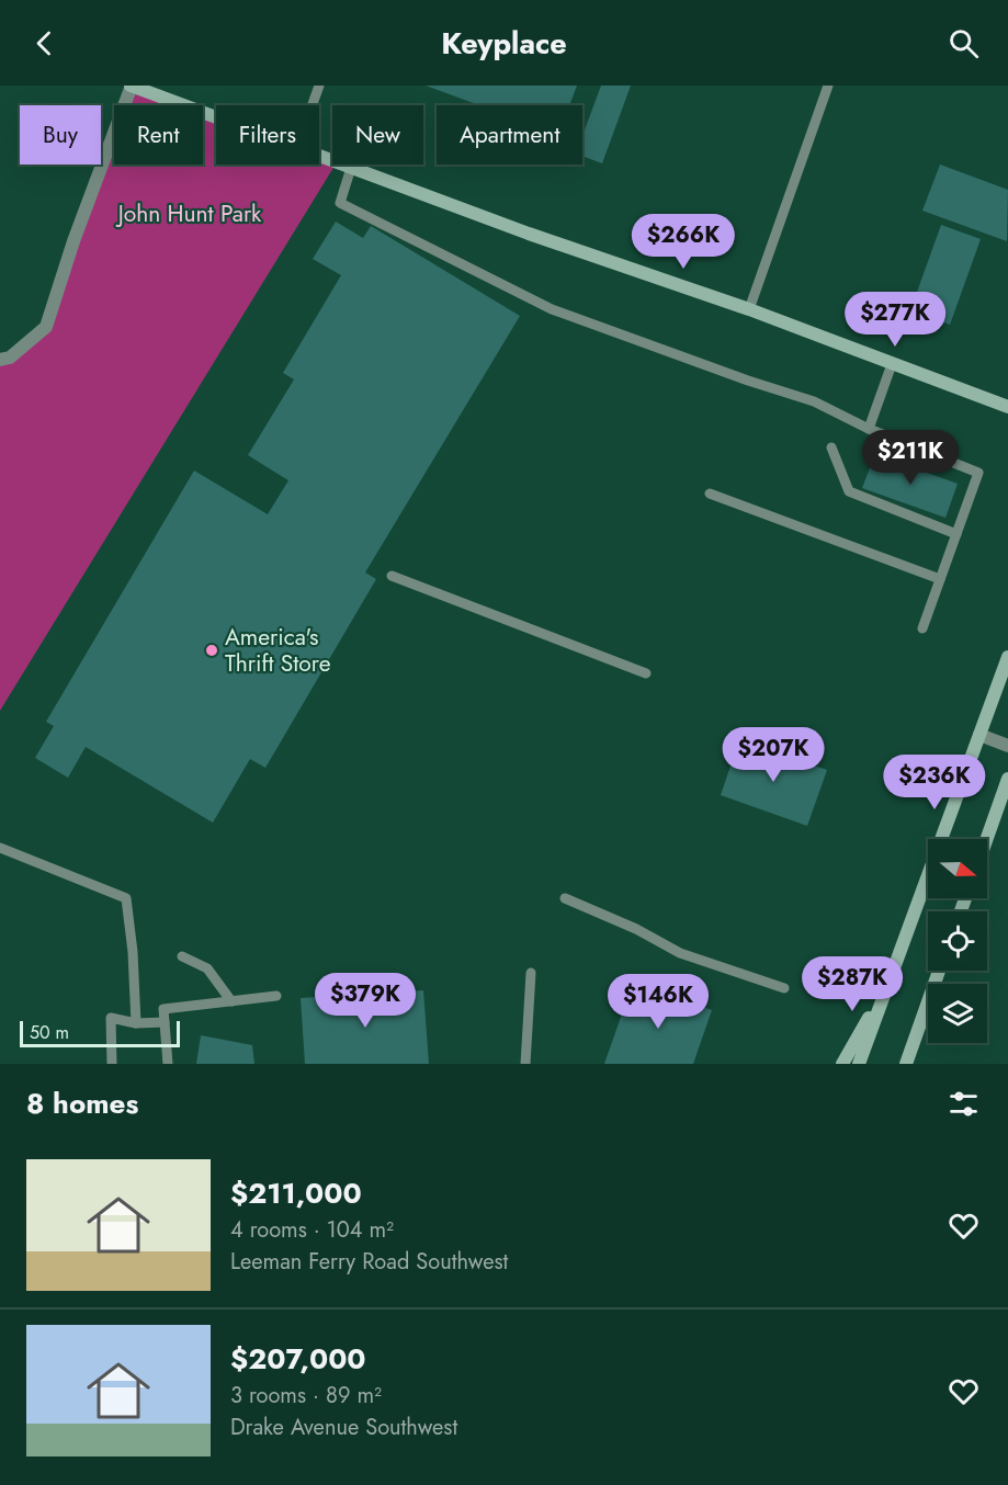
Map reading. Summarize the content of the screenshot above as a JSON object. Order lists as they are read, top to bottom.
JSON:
{
  "parks": ["John Hunt Park"],
  "places": ["America's Thrift Store"],
  "scale_bar": "50 m",
  "north": "right",
  "page": {
    "header": "Keyplace",
    "chip": [
      "Buy",
      "Rent",
      "Filters",
      "New",
      "Apartment"
    ],
    "price": [
      "$266K",
      "$277K",
      "$211K",
      "$207K",
      "$236K",
      "$287K",
      "$379K",
      "$146K"
    ],
    "scale": "50 m",
    "heading": "8 homes",
    "list": [
      {
        "name": "$211,000",
        "note": "4 rooms · 104 m² · Leeman Ferry Road Southwest"
      },
      {
        "name": "$207,000",
        "note": "3 rooms · 89 m² · Drake Avenue Southwest"
      }
    ]
  }
}
